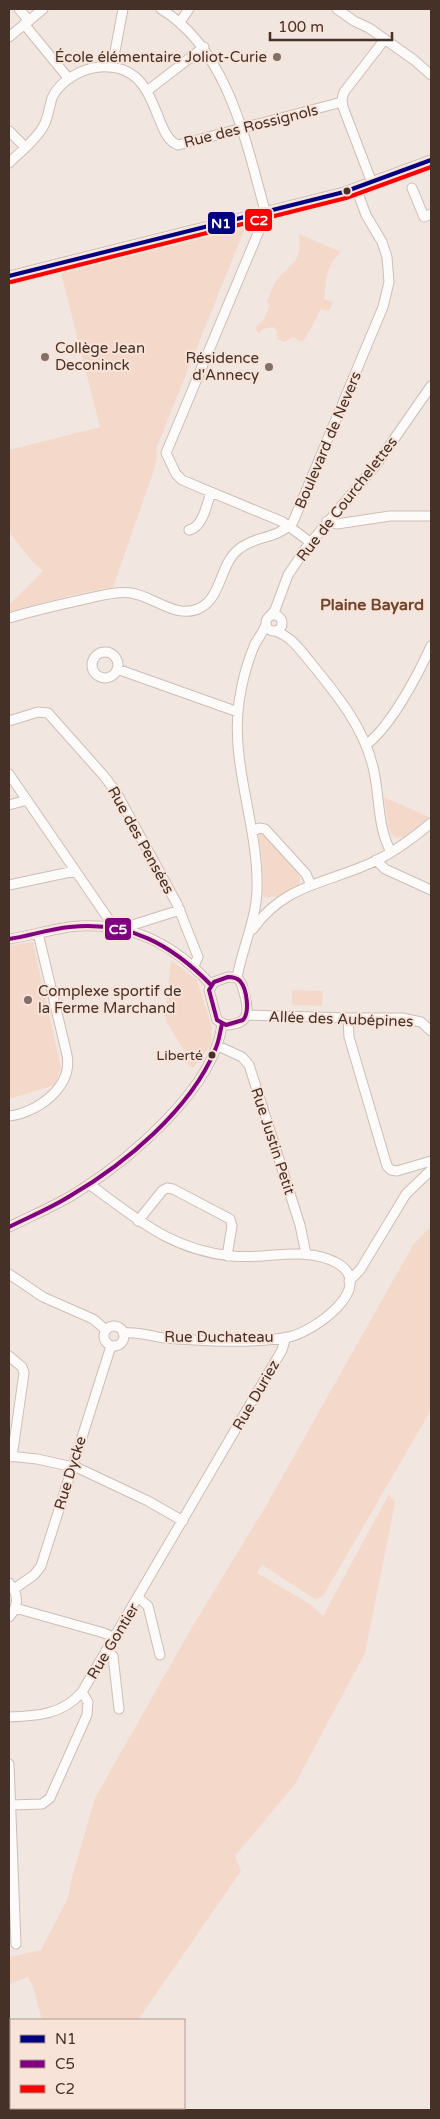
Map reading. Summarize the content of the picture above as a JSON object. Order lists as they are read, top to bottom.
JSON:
{
  "streets": {
    "street": [
      "Rue des Rossignols",
      "Boulevard de Nevers",
      "Rue de Courchelettes",
      "Rue des Pensées",
      "Allée des Aubépines",
      "Rue Justin Petit",
      "Rue Duchateau",
      "Rue Duriez",
      "Rue Dycke",
      "Rue Gontier"
    ]
  },
  "crossings": [
    ["Rue Duchateau", "Rue Duriez"],
    ["Rue Duchateau", "Rue Dycke"],
    ["Rue Duriez", "Rue Gontier"]
  ],
  "districts": ["Plaine Bayard"],
  "places": [
    "École élémentaire Joliot-Curie",
    "Collège Jean Deconinck",
    "Résidence d'Annecy",
    "Complexe sportif de la Ferme Marchand",
    "Liberté"
  ],
  "lines": ["transit line N1", "transit line C2", "transit line C5"],
  "legend": ["N1", "C5", "C2"],
  "scale_bar": "100 m"
}
